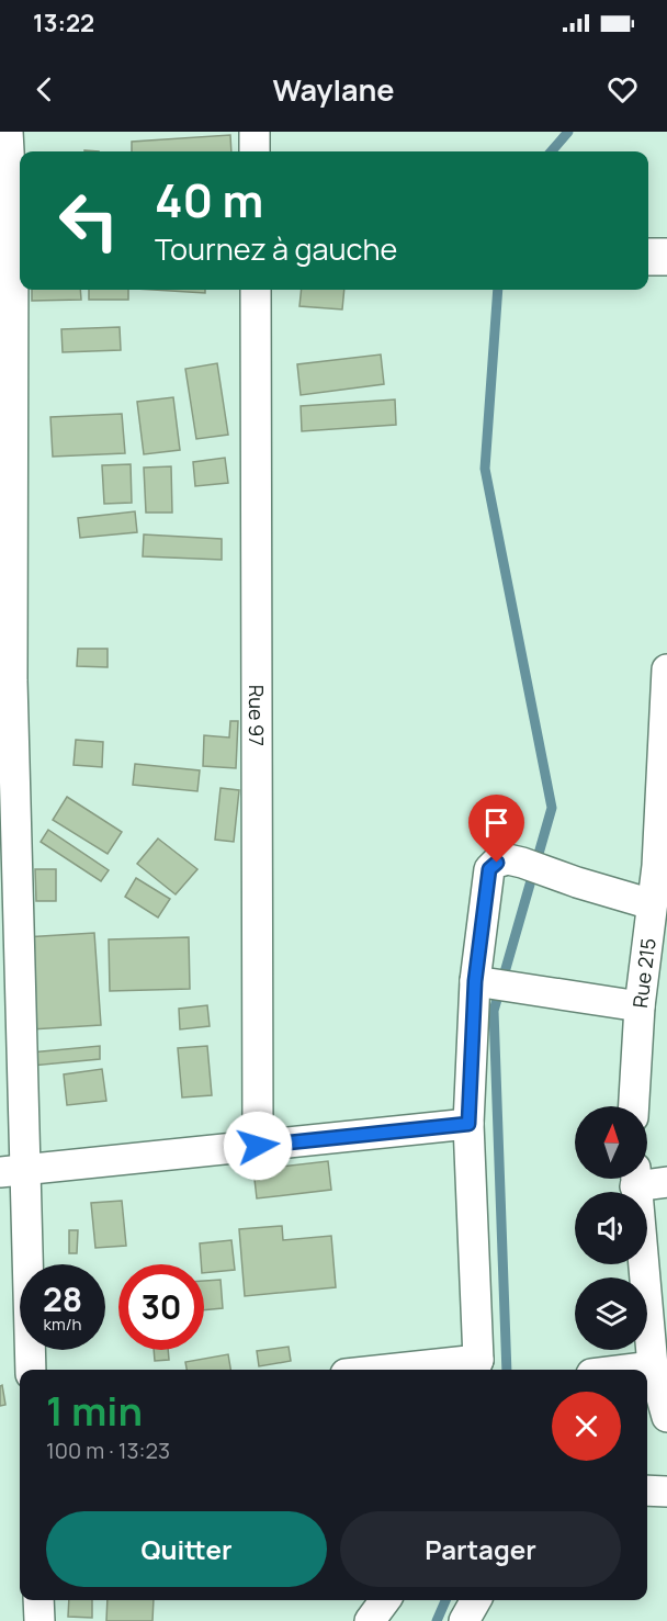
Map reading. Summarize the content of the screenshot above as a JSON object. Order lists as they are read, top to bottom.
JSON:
{
  "streets": {
    "street": ["Rue 97", "Rue 215"]
  },
  "north": "top",
  "page": {
    "status": "13:22",
    "header": "Waylane",
    "turn": ["40 m", "Tournez à gauche"],
    "speed": "28 km/h",
    "limit": "30",
    "heading": ["1 min", "100 m · 13:23"],
    "buttons": ["Quitter", "Partager"]
  }
}
